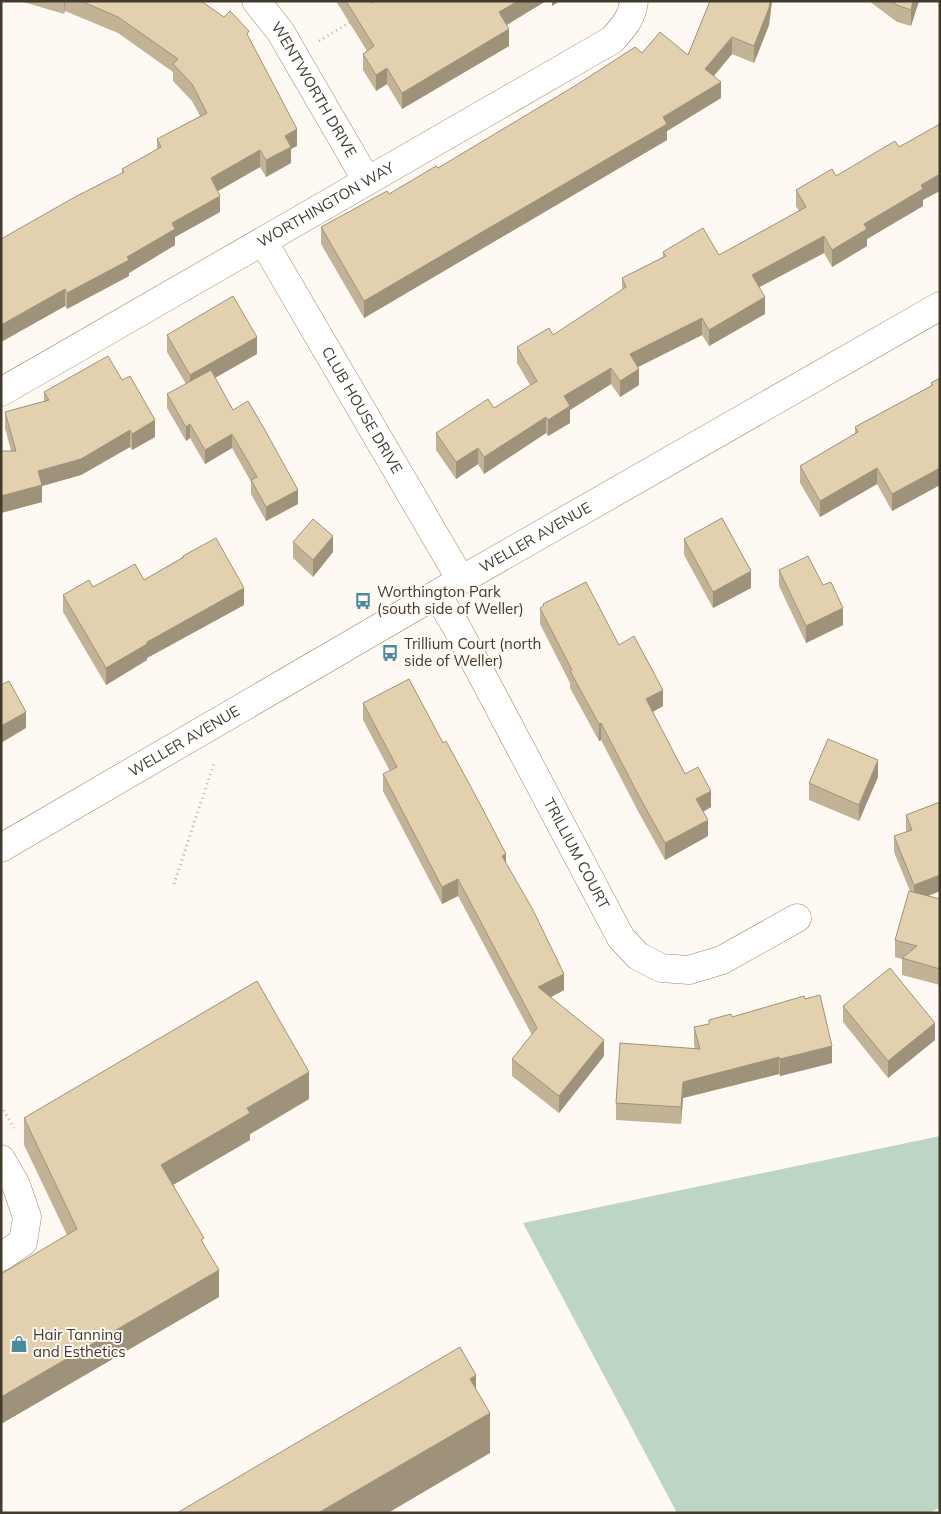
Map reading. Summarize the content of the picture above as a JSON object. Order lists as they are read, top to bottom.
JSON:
{
  "streets": {
    "street": [
      "WENTWORTH DRIVE",
      "WORTHINGTON WAY",
      "CLUB HOUSE DRIVE",
      "WELLER AVENUE",
      "TRILLIUM COURT"
    ]
  },
  "crossings": [
    ["WENTWORTH DRIVE", "WORTHINGTON WAY"],
    ["WORTHINGTON WAY", "CLUB HOUSE DRIVE"],
    ["CLUB HOUSE DRIVE", "WELLER AVENUE"],
    ["WELLER AVENUE", "TRILLIUM COURT"]
  ],
  "places": {
    "bus stop": ["Worthington Park (south side of Weller)", "Trillium Court (north side of Weller)"],
    "shop": ["Hair Tanning and Esthetics"]
  }
}
